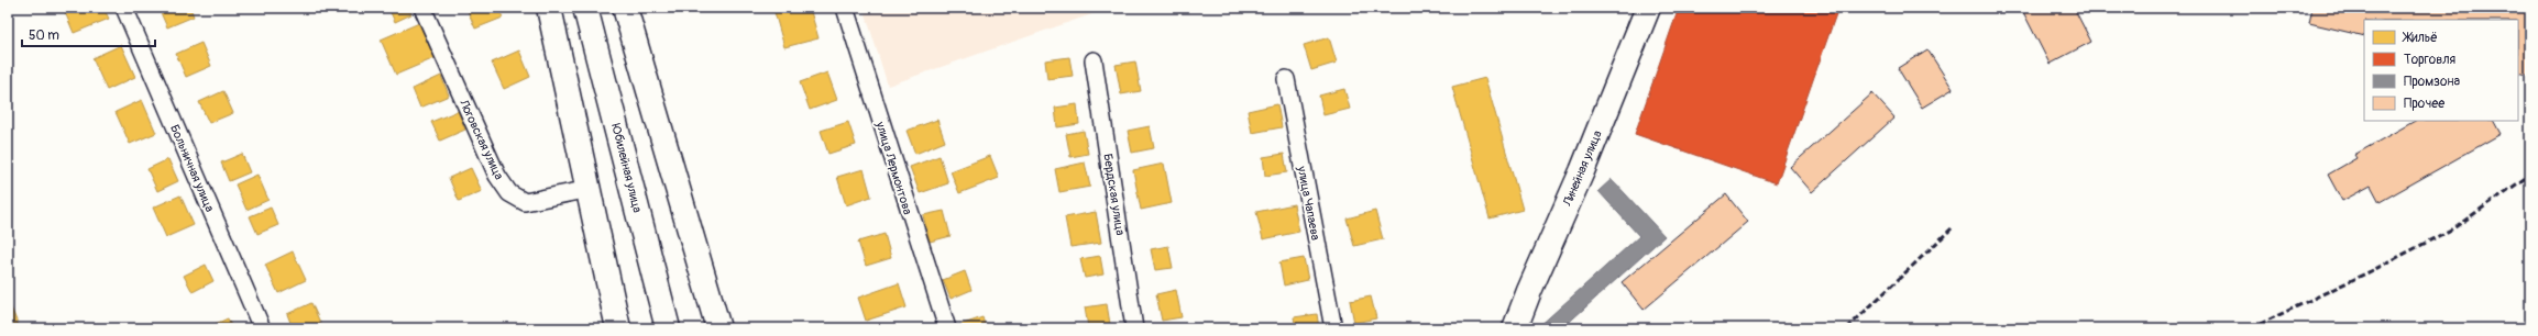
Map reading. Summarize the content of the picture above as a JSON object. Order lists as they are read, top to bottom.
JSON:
{
  "streets": {
    "main road": ["Юбилейная улица", "Линейная улица"],
    "street": [
      "Логовская улица",
      "Больничная улица",
      "улица Лермонтова",
      "Бердская улица",
      "улица Чапаева"
    ]
  },
  "legend": [
    "Жильё",
    "Торговля",
    "Промзона",
    "Прочее"
  ],
  "scale_bar": "50 m"
}
